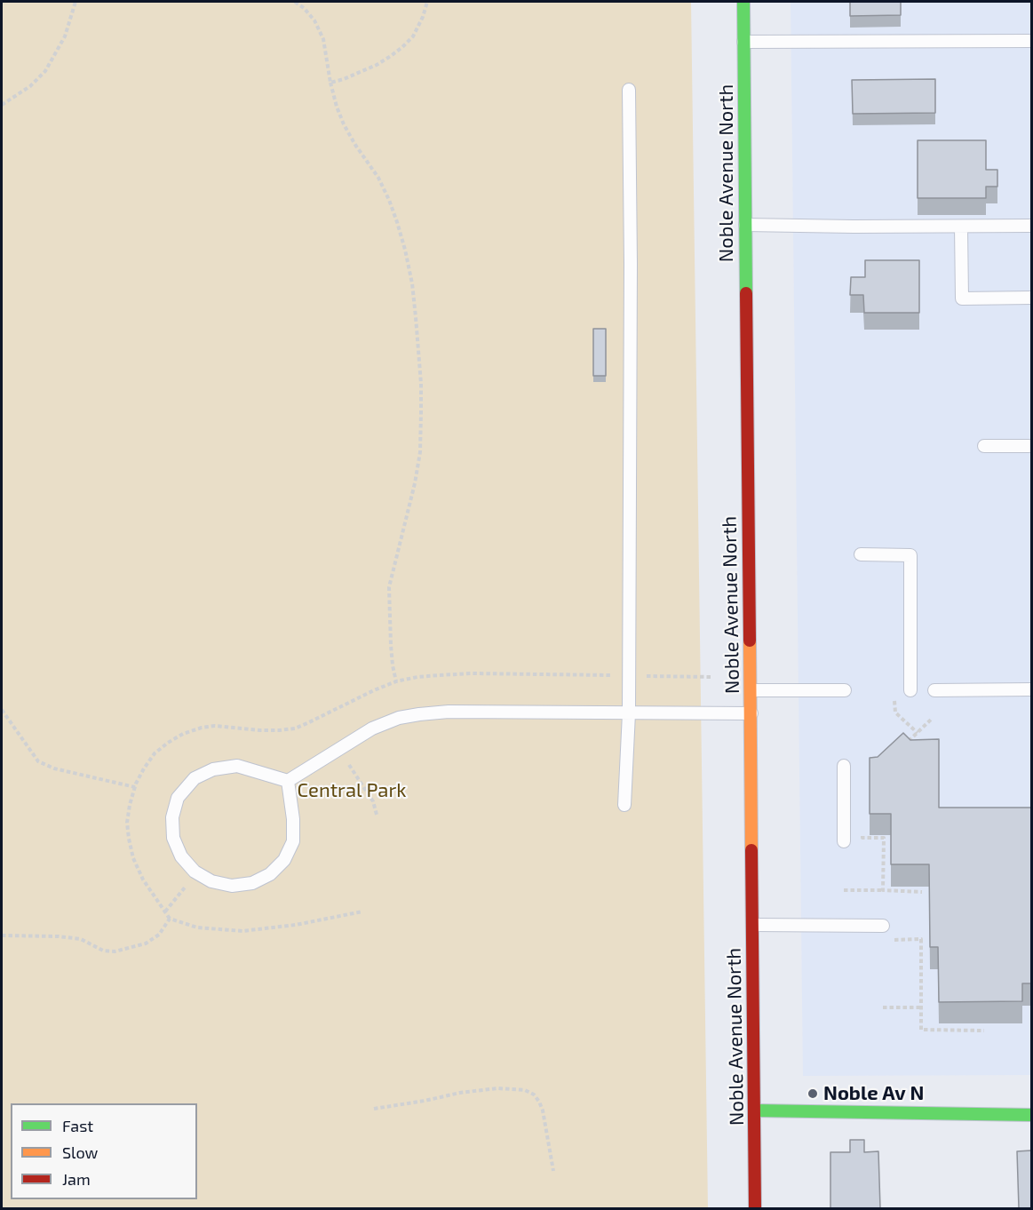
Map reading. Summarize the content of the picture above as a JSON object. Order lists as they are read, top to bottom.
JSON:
{
  "streets": {
    "street": ["Noble Avenue North"]
  },
  "parks": ["Central Park"],
  "places": ["Noble Av N"],
  "legend": ["Fast", "Slow", "Jam"]
}
